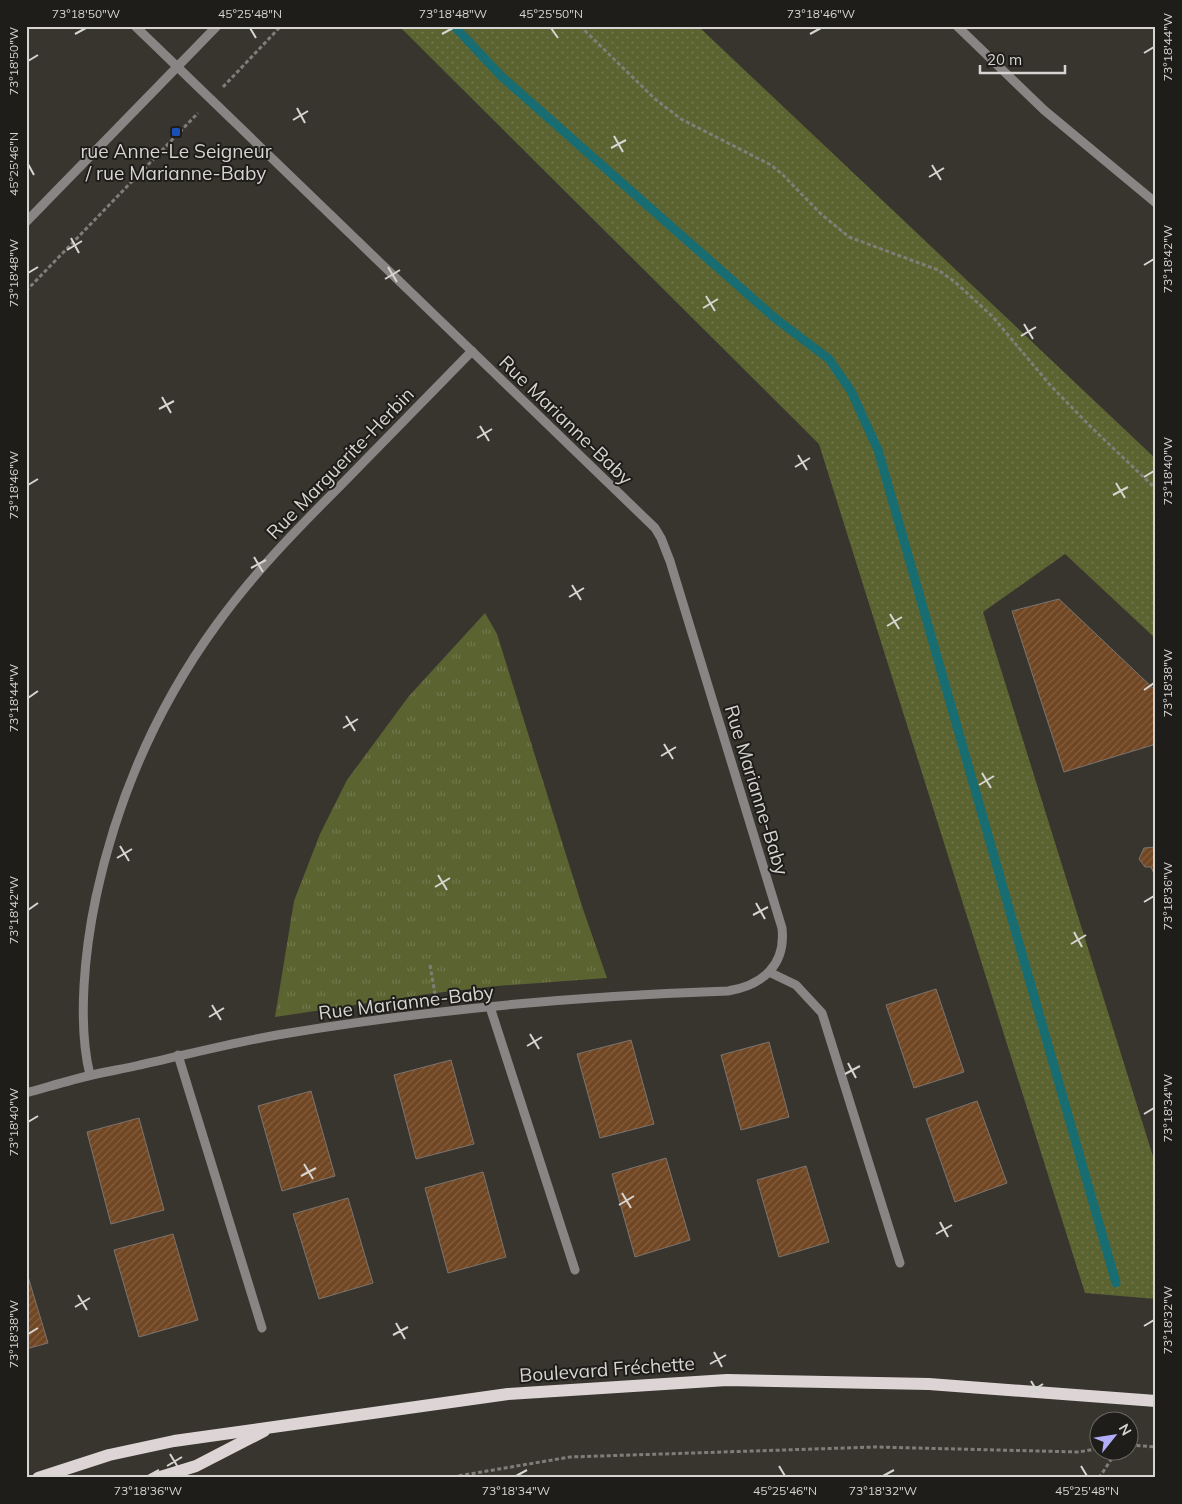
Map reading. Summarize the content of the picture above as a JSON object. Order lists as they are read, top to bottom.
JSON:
{
  "streets": {
    "main road": ["Boulevard Fréchette"],
    "street": ["Rue Marianne-Baby", "Rue Marguerite-Herbin"]
  },
  "crossings": [
    ["Rue Marianne-Baby", "Rue Marguerite-Herbin"]
  ],
  "places": {
    "transit": ["rue Anne-Le Seigneur / rue Marianne-Baby"]
  },
  "scale_bar": "20 m",
  "north": "top right",
  "coordinates": [
    "73°18'50\"W",
    "45°25'48\"N",
    "73°18'48\"W",
    "45°25'50\"N",
    "73°18'46\"W",
    "73°18'44\"W",
    "45°25'46\"N",
    "73°18'42\"W",
    "73°18'40\"W",
    "73°18'38\"W",
    "73°18'36\"W",
    "73°18'34\"W",
    "73°18'32\"W"
  ]
}
